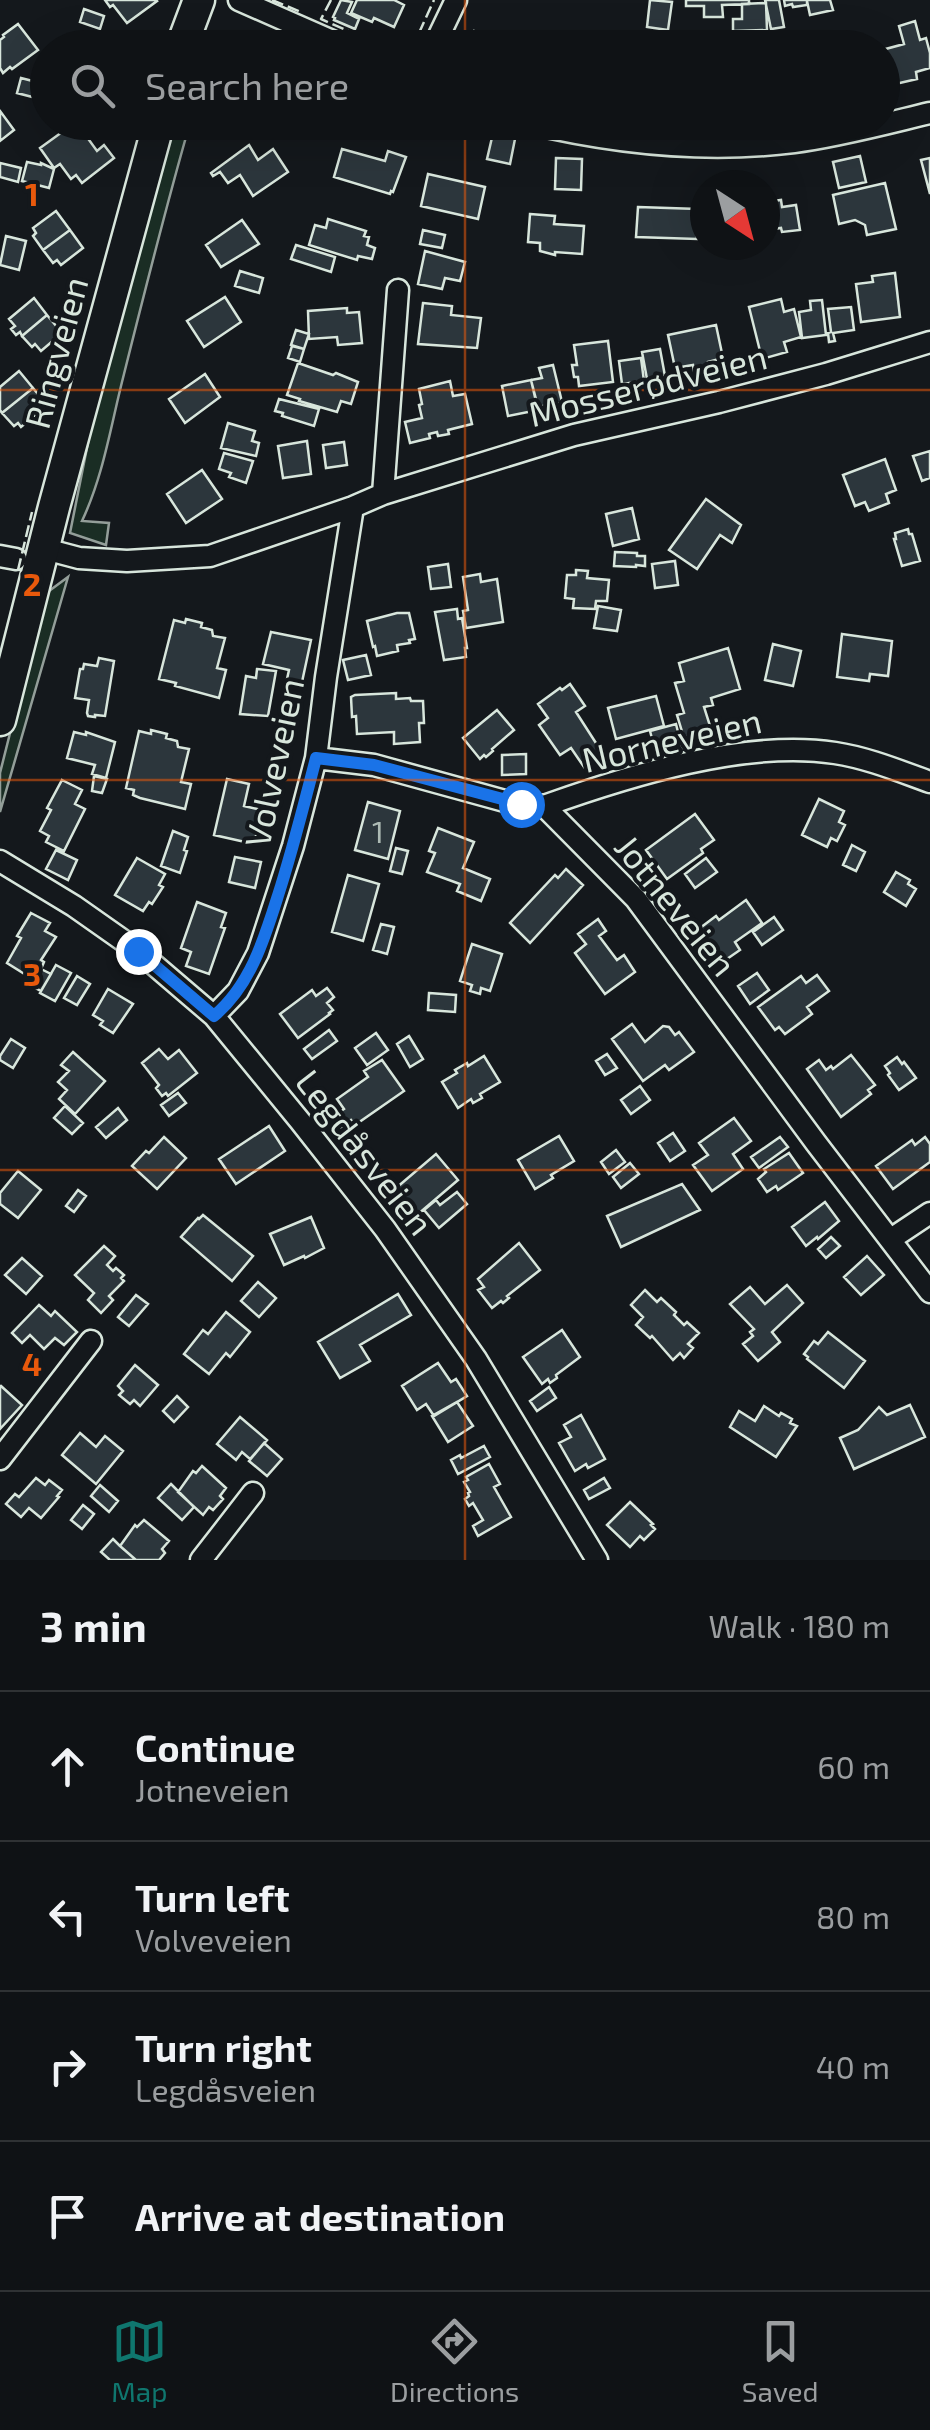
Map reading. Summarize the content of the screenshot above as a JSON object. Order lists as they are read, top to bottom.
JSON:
{
  "streets": {
    "main road": ["Ringveien"],
    "street": [
      "Mosserødveien",
      "Norneveien",
      "Volveveien",
      "Jotneveien",
      "Legdåsveien"
    ]
  },
  "crossings": [
    ["Ringveien", "Mosserødveien"],
    ["Mosserødveien", "Volveveien"],
    ["Norneveien", "Jotneveien"],
    ["Volveveien", "Legdåsveien"]
  ],
  "house_numbers": ["1"],
  "north": "bottom right",
  "page": {
    "search": "Search here",
    "heading": ["3 min", "Walk · 180 m"],
    "list": [
      ["Continue", "Jotneveien", "60 m"],
      ["Turn left", "Volveveien", "80 m"],
      ["Turn right", "Legdåsveien", "40 m"],
      "Arrive at destination"
    ],
    "nav": ["Map", "Directions", "Saved"]
  },
  "grid": {
    "rows": [
      "1",
      "2",
      "3",
      "4"
    ]
  }
}
